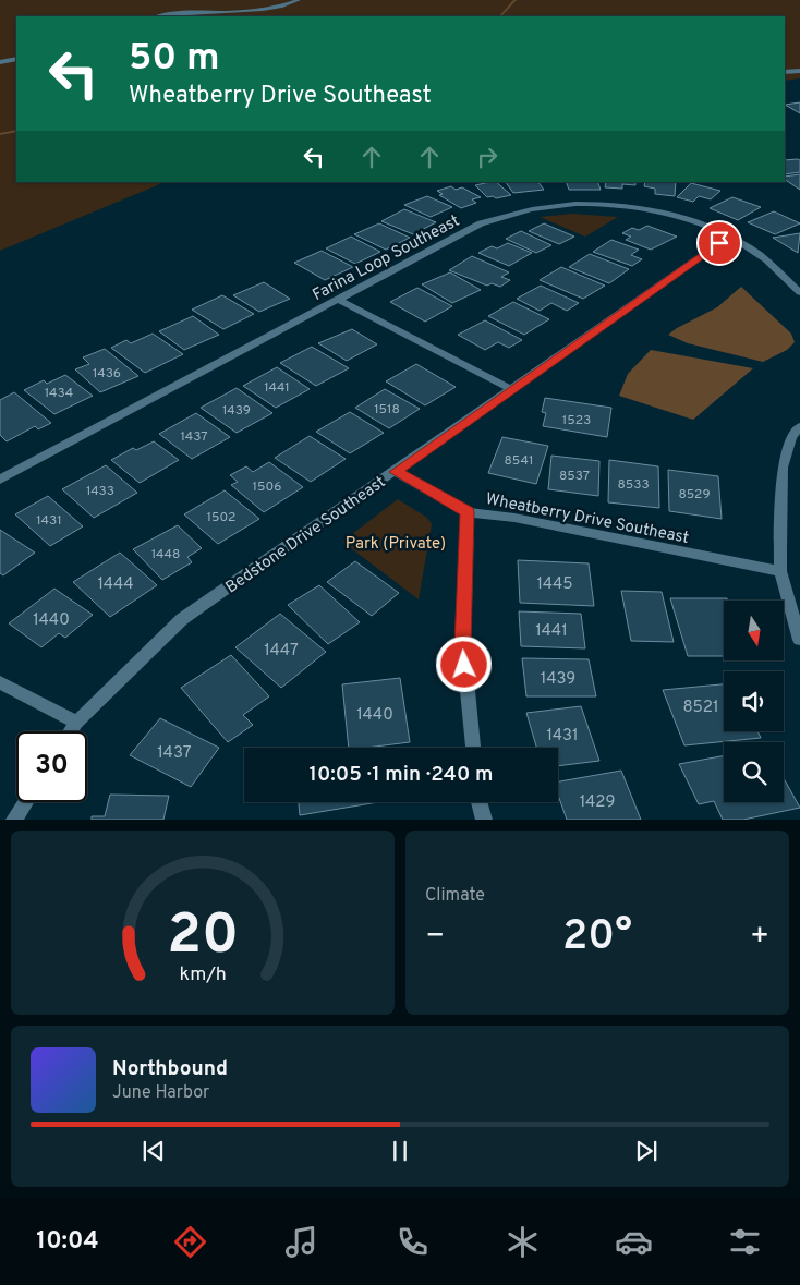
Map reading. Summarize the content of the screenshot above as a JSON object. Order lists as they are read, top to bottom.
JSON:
{
  "streets": {
    "street": ["Farina Loop Southeast", "Wheatberry Drive Southeast", "Bedstone Drive Southeast"]
  },
  "crossings": [
    ["Farina Loop Southeast", "Bedstone Drive Southeast"],
    ["Wheatberry Drive Southeast", "Bedstone Drive Southeast"]
  ],
  "parks": ["Park (Private)"],
  "house_numbers": [
    "1436",
    "1441",
    "1434",
    "1518",
    "1439",
    "1523",
    "1437",
    "8541",
    "8537",
    "8533",
    "1506",
    "1433",
    "8529",
    "1502",
    "1431",
    "1448",
    "1444",
    "1445",
    "1440",
    "1441",
    "1447",
    "1439",
    "8521",
    "1440",
    "1431",
    "1437",
    "1429"
  ],
  "north": "bottom",
  "page": {
    "turn": ["50 m", "Wheatberry Drive Southeast"],
    "limit": "30",
    "trip": "10:05 · 1 min · 240 m",
    "tile": "Climate",
    "heat": ["−", "20°", "+"],
    "song": ["Northbound", "June Harbor"],
    "tabs": "10:04",
    "gauge": ["20", "km/h"]
  }
}
